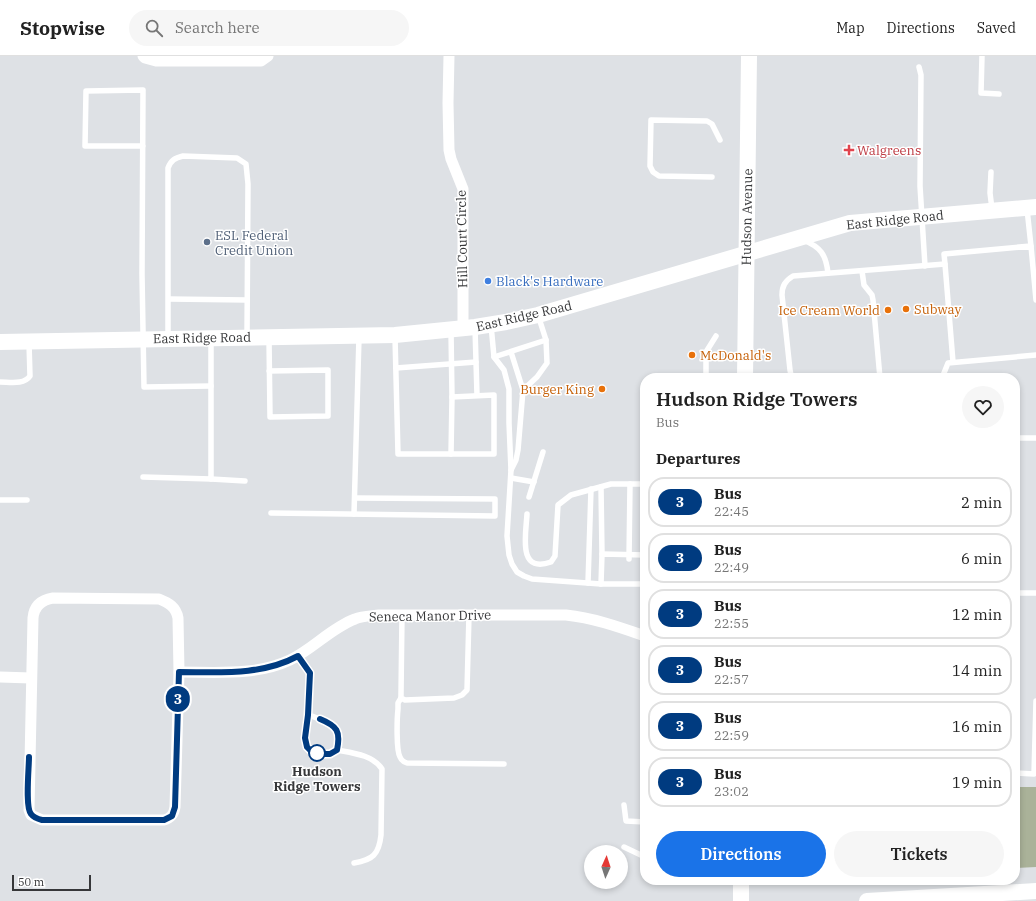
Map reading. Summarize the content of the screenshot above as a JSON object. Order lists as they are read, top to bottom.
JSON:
{
  "streets": {
    "main road": ["Hudson Avenue", "East Ridge Road"],
    "street": ["Hill Court Circle", "Seneca Manor Drive"]
  },
  "crossings": [
    ["Hudson Avenue", "East Ridge Road"],
    ["East Ridge Road", "Hill Court Circle"]
  ],
  "places": {
    "health": ["Walgreens"],
    "other": [
      "ESL Federal Credit Union",
      "Black's Hardware",
      "Subway",
      "Ice Cream World",
      "McDonald's",
      "Burger King",
      "Hudson Ridge Towers"
    ]
  },
  "lines": ["bus line 3"],
  "scale_bar": "50 m",
  "north": "top",
  "page": {
    "header": "Stopwise",
    "search": "Search here",
    "nav": ["Map", "Directions", "Saved"],
    "on_map": "3",
    "heading": [
      ["Hudson Ridge Towers", "Bus"],
      "Departures"
    ],
    "list": [
      {
        "mark": "3",
        "name": "Bus",
        "note": "22:45",
        "value": "2 min"
      },
      {
        "mark": "3",
        "name": "Bus",
        "note": "22:49",
        "value": "6 min"
      },
      {
        "mark": "3",
        "name": "Bus",
        "note": "22:55",
        "value": "12 min"
      },
      {
        "mark": "3",
        "name": "Bus",
        "note": "22:57",
        "value": "14 min"
      },
      {
        "mark": "3",
        "name": "Bus",
        "note": "22:59",
        "value": "16 min"
      },
      {
        "mark": "3",
        "name": "Bus",
        "note": "23:02",
        "value": "19 min"
      }
    ],
    "buttons": ["Directions", "Tickets"],
    "scale": "50 m"
  }
}
